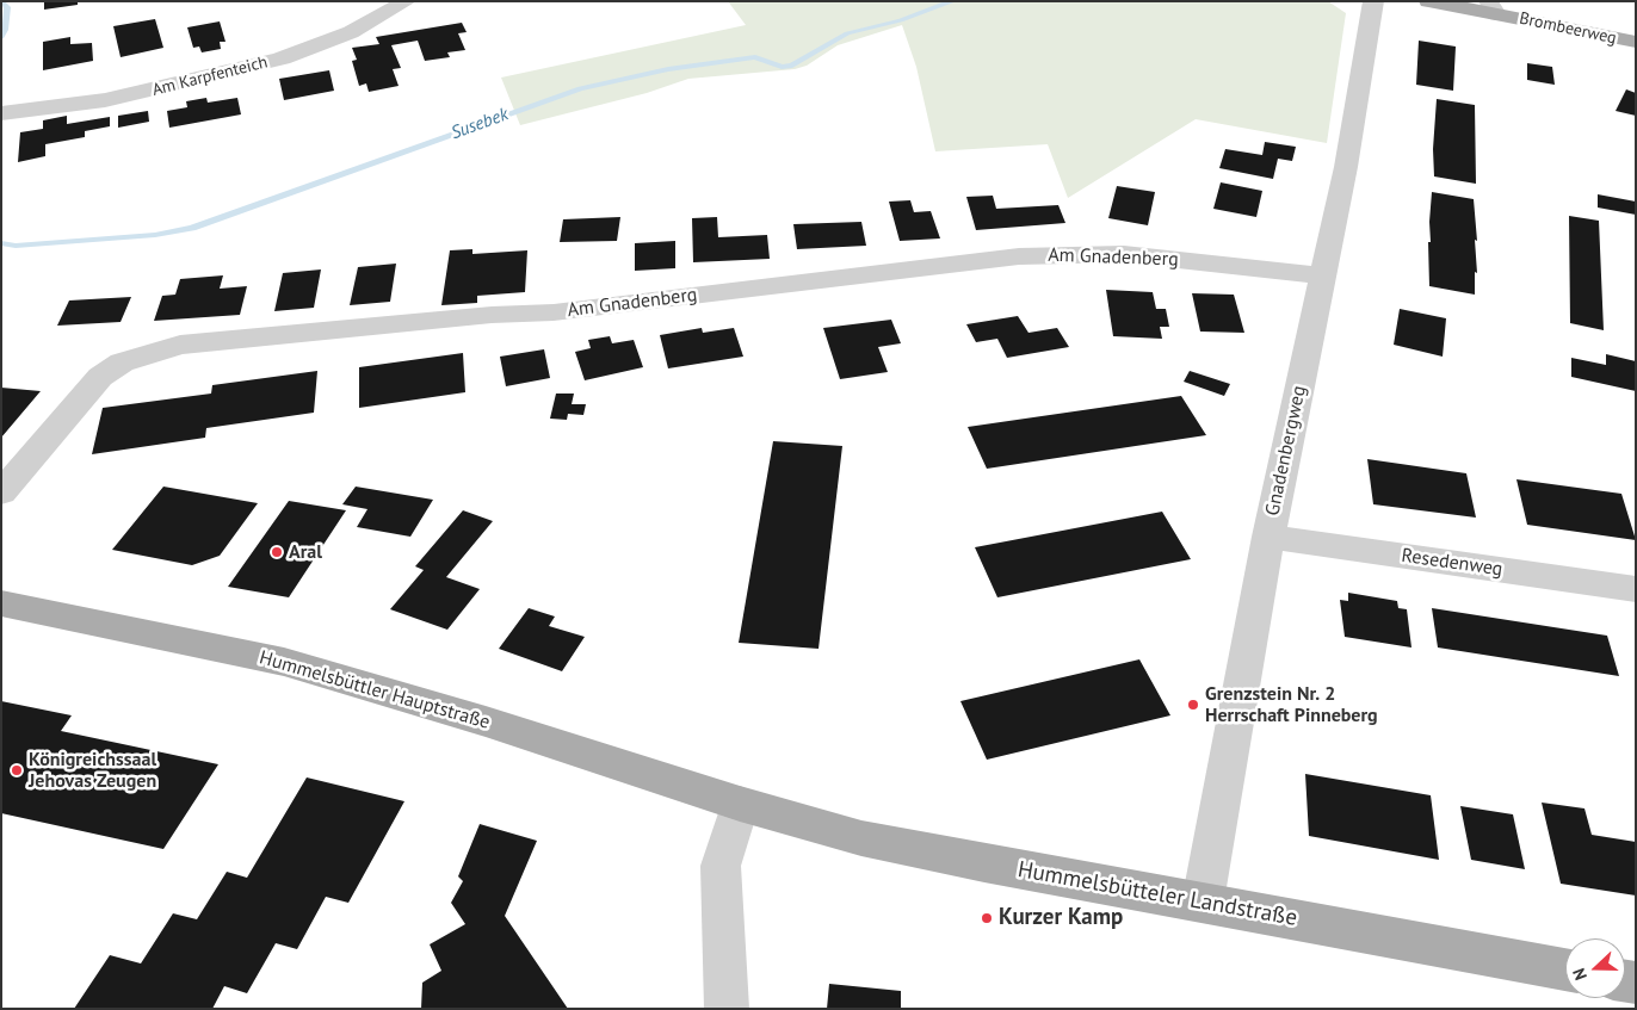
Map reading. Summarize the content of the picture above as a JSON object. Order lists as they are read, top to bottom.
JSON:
{
  "streets": {
    "main road": ["Brombeerweg", "Hummelsbüttler Hauptstraße", "Hummelsbütteler Landstraße"],
    "street": [
      "Am Karpfenteich",
      "Am Gnadenberg",
      "Gnadenbergweg",
      "Resedenweg"
    ]
  },
  "crossings": [
    ["Am Gnadenberg", "Gnadenbergweg"],
    ["Gnadenbergweg", "Resedenweg"],
    ["Gnadenbergweg", "Hummelsbütteler Landstraße"],
    ["Hummelsbüttler Hauptstraße", "Hummelsbütteler Landstraße"]
  ],
  "water": ["Susebek"],
  "places": [
    "Aral",
    "Grenzstein Nr. 2 Herrschaft Pinneberg",
    "Königreichssaal Jehovas Zeugen",
    "Kurzer Kamp"
  ],
  "north": "left"
}
